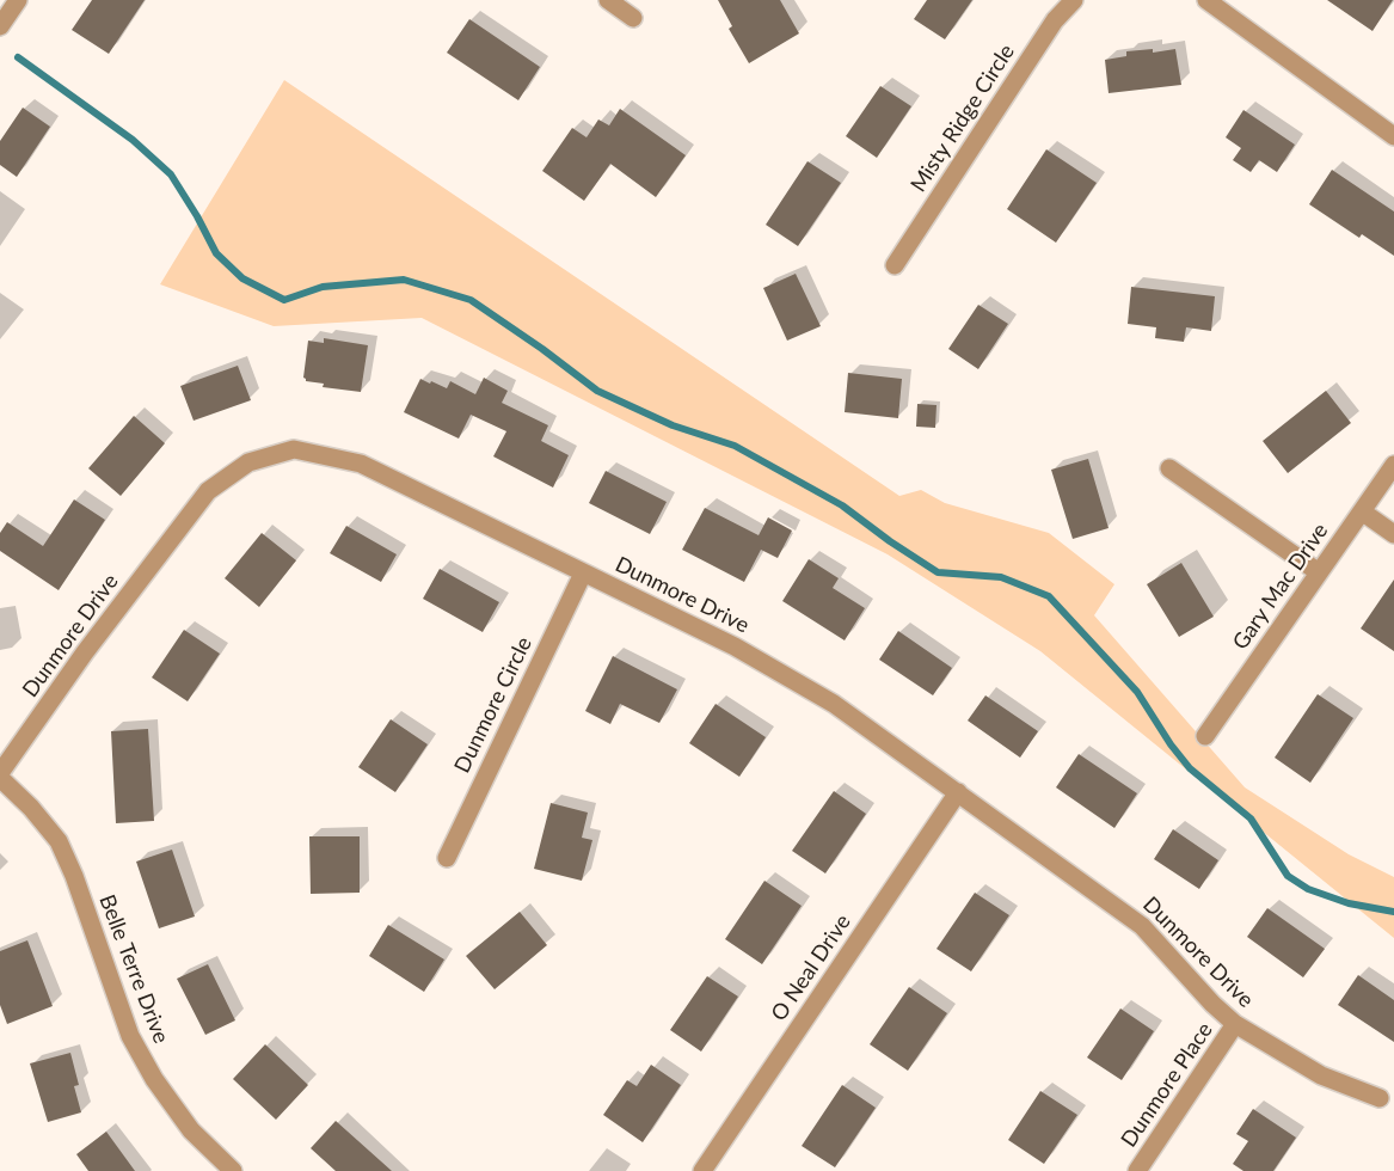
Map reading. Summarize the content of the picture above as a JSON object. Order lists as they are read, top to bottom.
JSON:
{
  "streets": {
    "street": [
      "Misty Ridge Circle",
      "Gary Mac Drive",
      "Dunmore Drive",
      "Dunmore Circle",
      "O Neal Drive",
      "Belle Terre Drive",
      "Dunmore Place"
    ]
  },
  "crossings": [
    ["Dunmore Drive", "Dunmore Circle"],
    ["Dunmore Drive", "O Neal Drive"],
    ["Dunmore Drive", "Belle Terre Drive"],
    ["Dunmore Drive", "Dunmore Place"]
  ]
}
